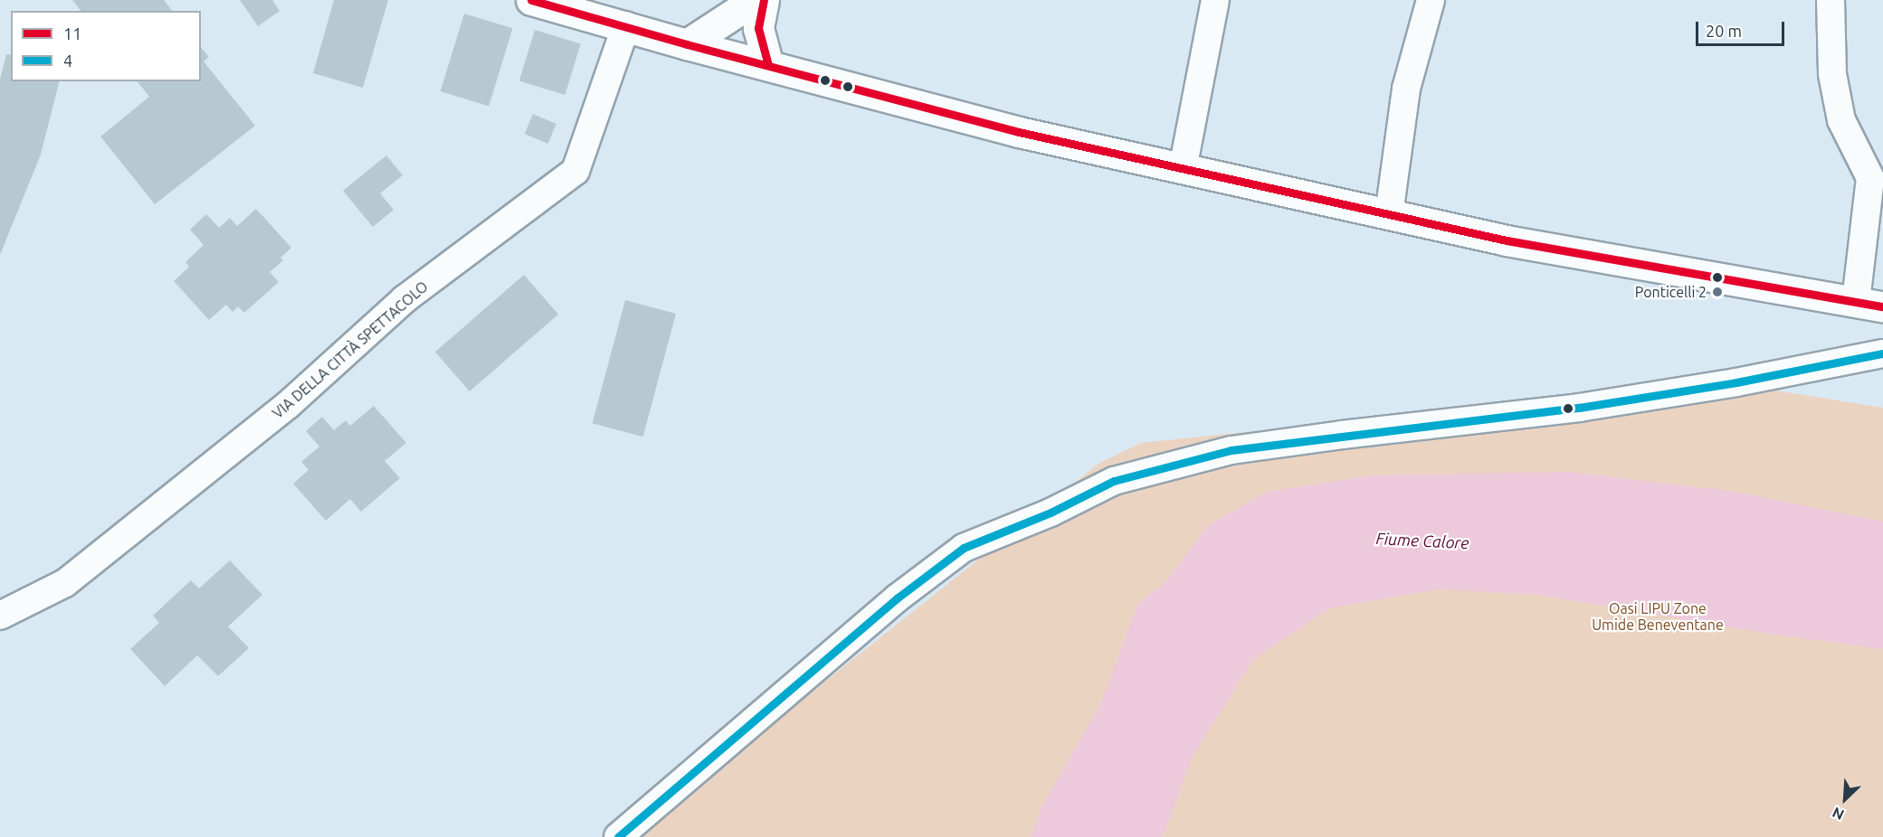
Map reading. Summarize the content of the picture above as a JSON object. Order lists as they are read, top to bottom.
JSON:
{
  "streets": {
    "street": ["VIA DELLA CITTÀ SPETTACOLO"]
  },
  "water": ["Fiume Calore"],
  "parks": ["Oasi LIPU Zone Umide Beneventane"],
  "places": ["Ponticelli 2"],
  "lines": ["transit line 11", "transit line 4"],
  "legend": ["11", "4"],
  "scale_bar": "20 m",
  "north": "bottom left"
}
